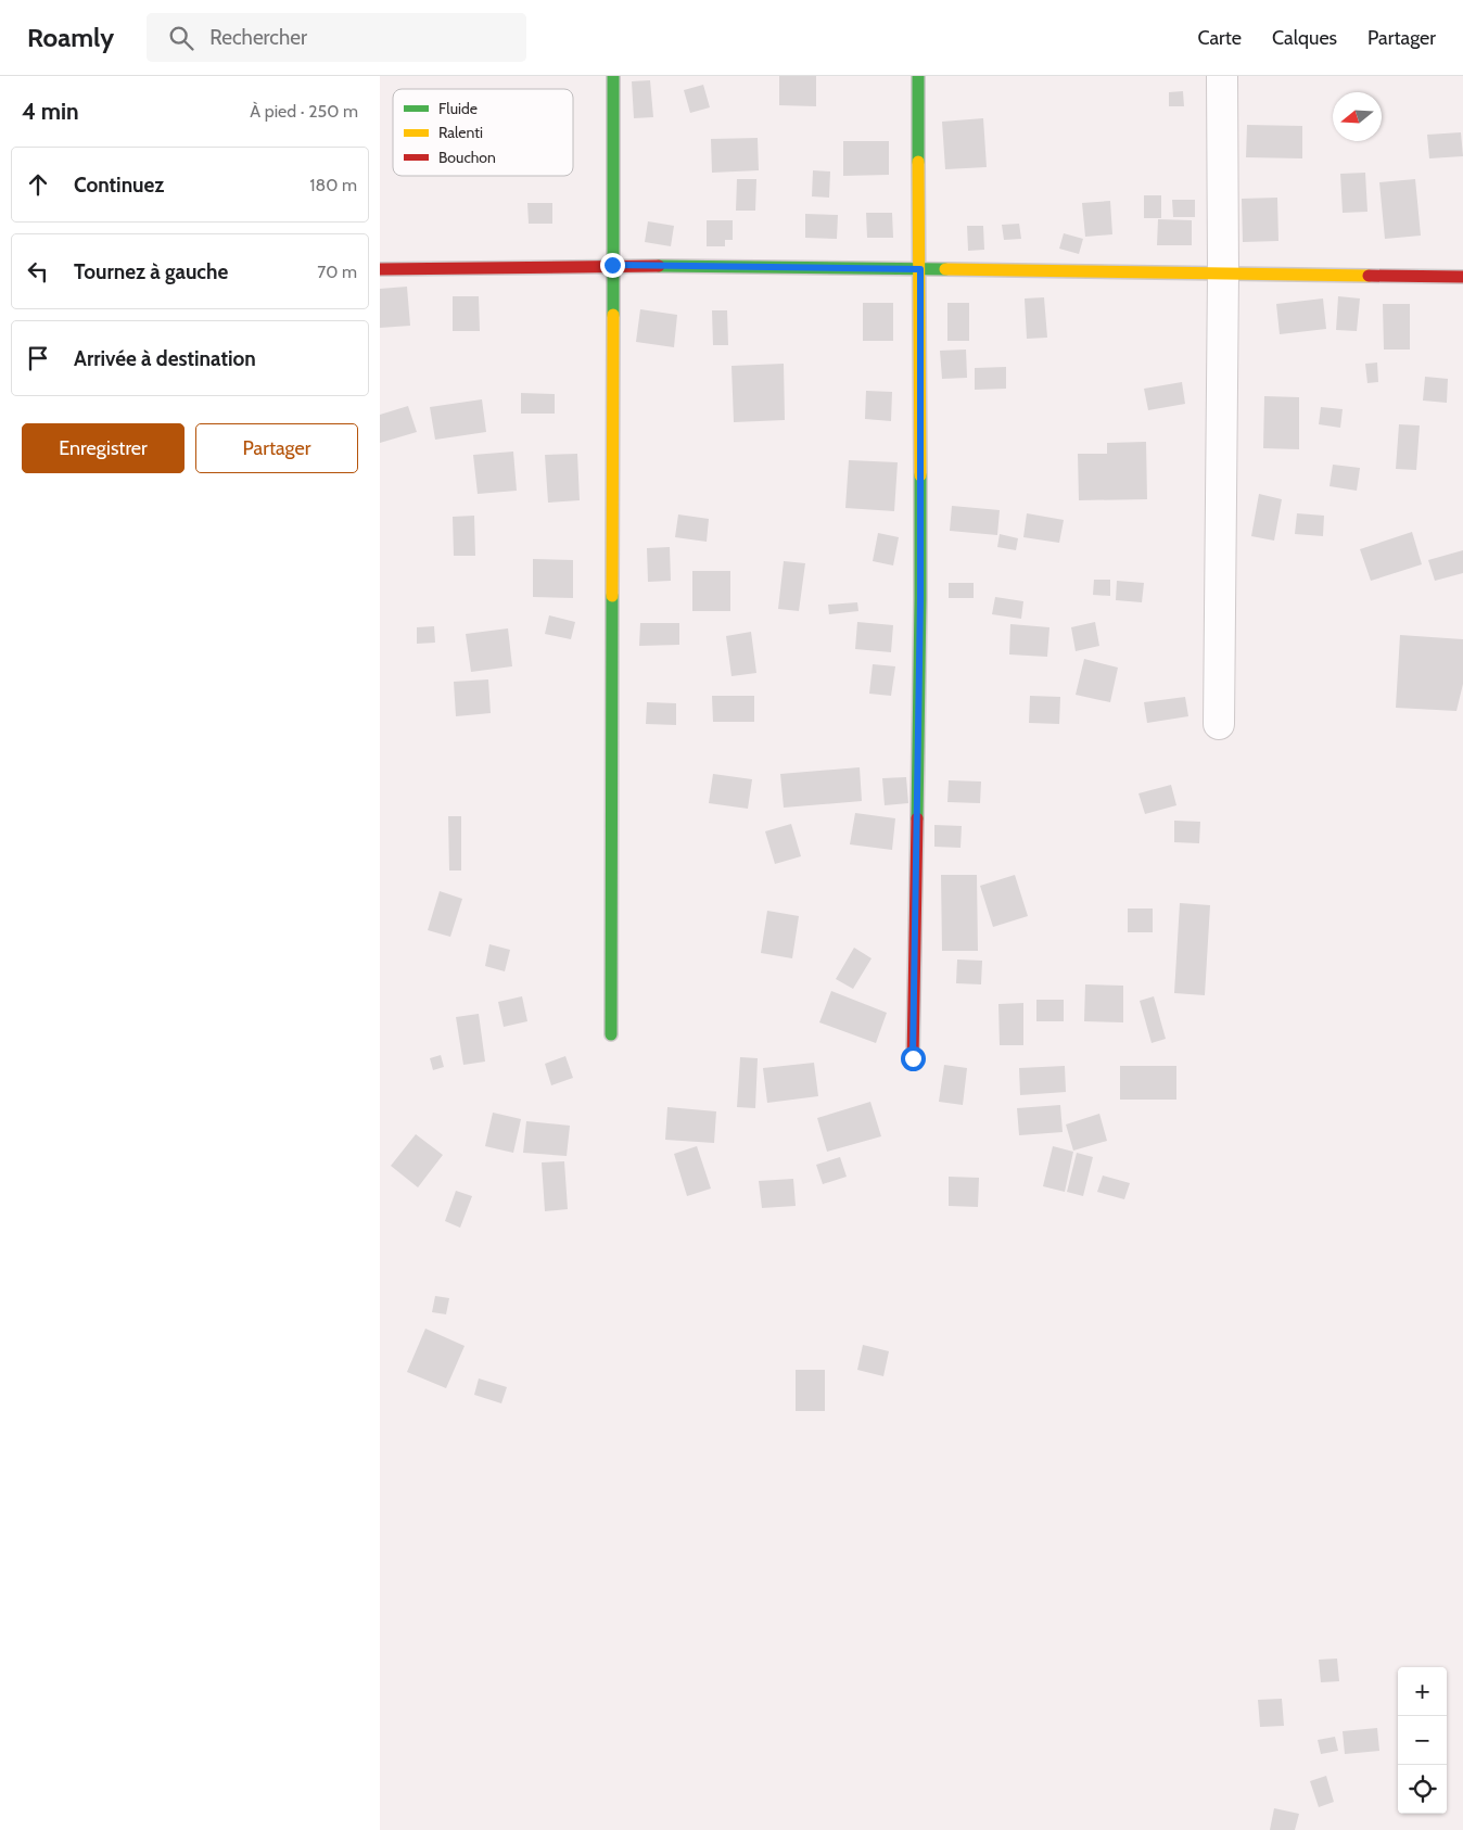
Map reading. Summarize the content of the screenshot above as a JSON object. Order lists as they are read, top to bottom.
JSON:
{
  "legend": ["Fluide", "Ralenti", "Bouchon"],
  "north": "left",
  "page": {
    "header": "Roamly",
    "search": "Rechercher",
    "nav": ["Carte", "Calques", "Partager"],
    "heading": ["4 min", "À pied · 250 m"],
    "list": [
      ["Continuez", "180 m"],
      ["Tournez à gauche", "70 m"],
      "Arrivée à destination"
    ],
    "buttons": ["Enregistrer", "Partager"],
    "map_buttons": ["+", "−"]
  }
}
